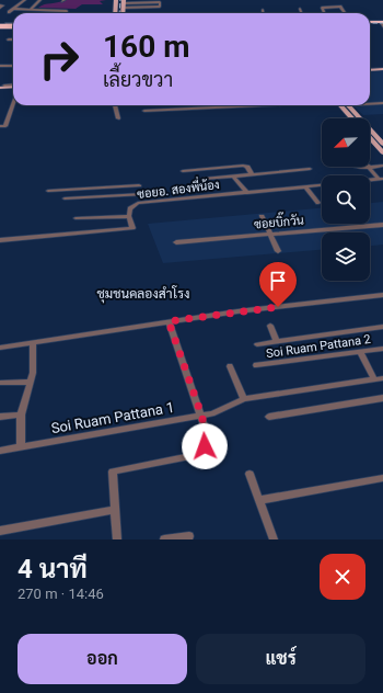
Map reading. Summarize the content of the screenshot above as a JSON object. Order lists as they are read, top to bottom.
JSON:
{
  "streets": {
    "street": [
      "ซอยอ. สองพี่น้อง",
      "ซอยบิ๊กวัน",
      "Soi Ruam Pattana 2",
      "Soi Ruam Pattana 1"
    ]
  },
  "districts": ["ชุมชนคลองสำโรง"],
  "north": "bottom left",
  "page": {
    "turn": ["160 m", "เลี้ยวขวา"],
    "heading": ["4 นาที", "270 m · 14:46"],
    "buttons": ["ออก", "แชร์"]
  }
}
